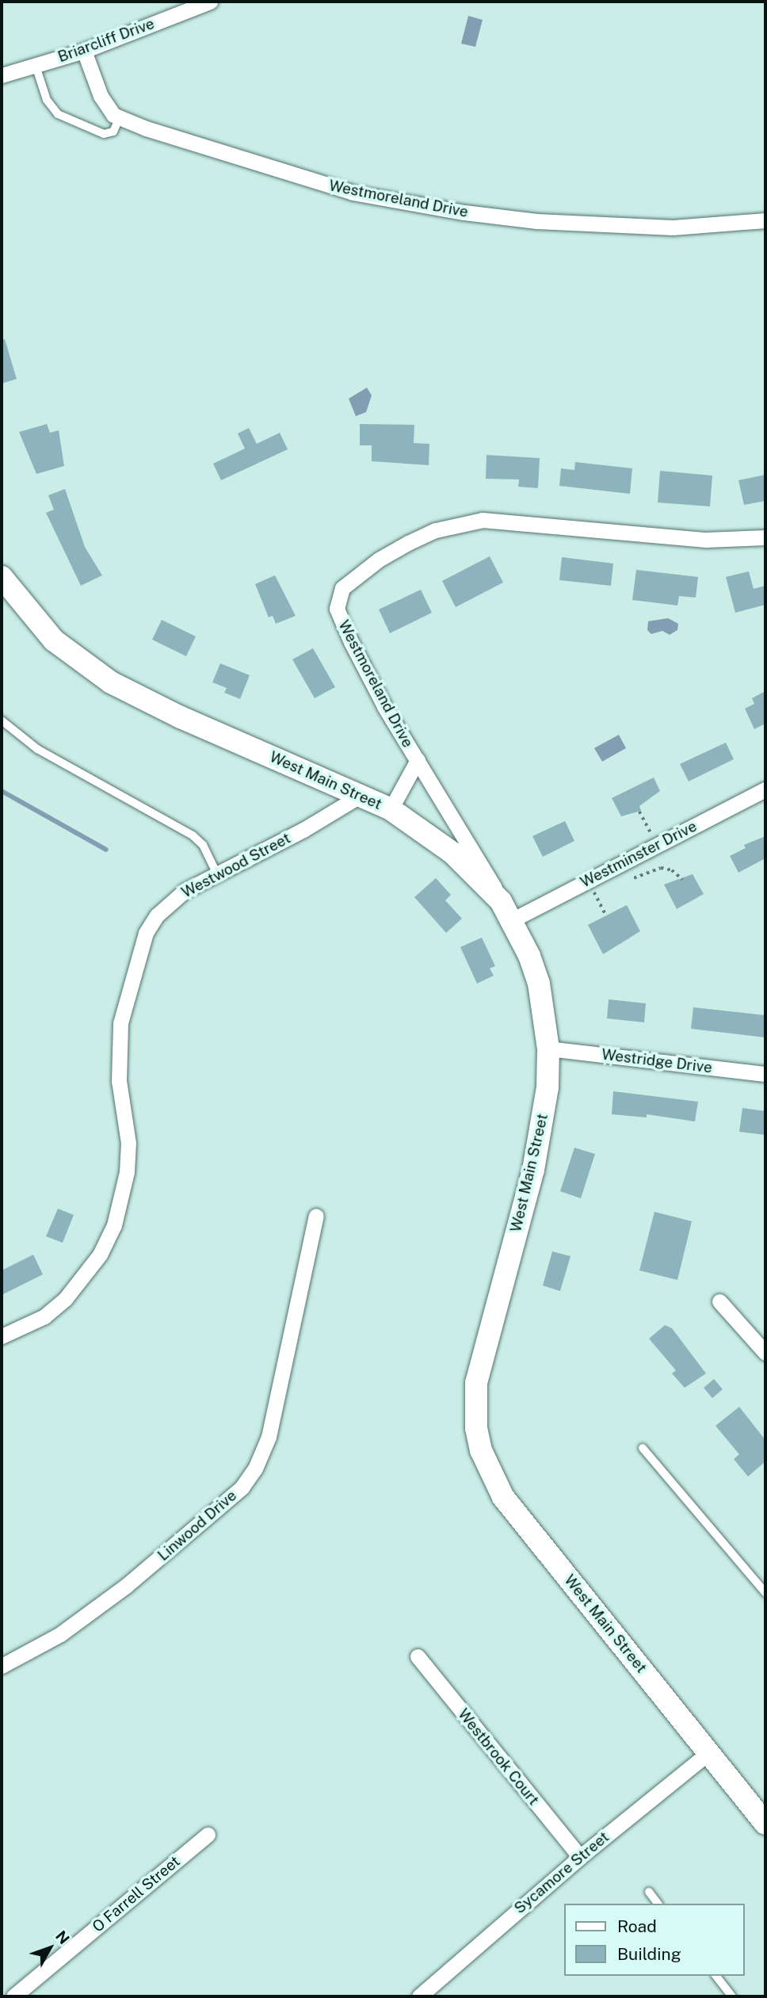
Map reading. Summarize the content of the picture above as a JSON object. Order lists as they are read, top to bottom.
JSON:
{
  "streets": {
    "main road": ["West Main Street"],
    "street": [
      "Briarcliff Drive",
      "Westmoreland Drive",
      "Westminster Drive",
      "Westwood Street",
      "Westridge Drive",
      "Linwood Drive",
      "Westbrook Court",
      "Sycamore Street",
      "O Farrell Street"
    ]
  },
  "crossings": [
    ["Briarcliff Drive", "Westmoreland Drive"],
    ["Westmoreland Drive", "West Main Street"],
    ["West Main Street", "Westminster Drive"],
    ["West Main Street", "Westwood Street"],
    ["West Main Street", "Westridge Drive"],
    ["West Main Street", "Sycamore Street"],
    ["Westbrook Court", "Sycamore Street"]
  ],
  "legend": ["Road", "Building"],
  "north": "top right"
}
